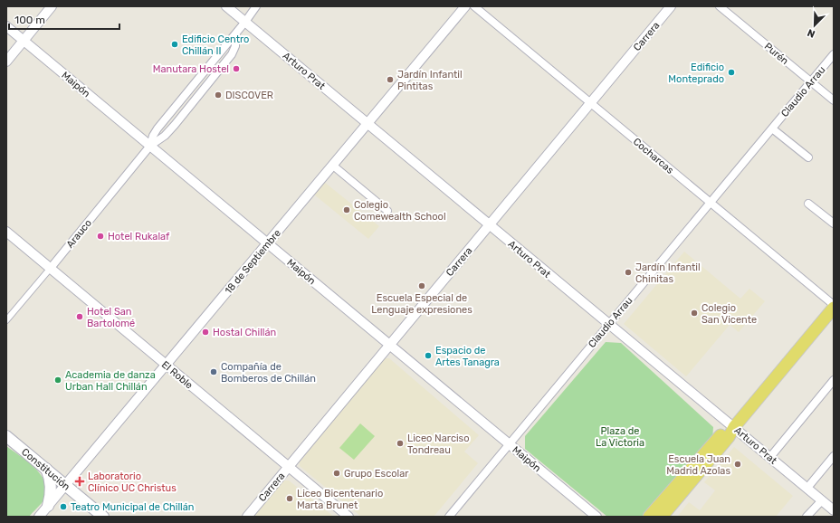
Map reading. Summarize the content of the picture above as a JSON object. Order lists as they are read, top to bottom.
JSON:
{
  "streets": {
    "main road": ["Constitución"],
    "street": [
      "Carrera",
      "Purén",
      "Arturo Prat",
      "Maipón",
      "Claudio Arrau",
      "Cocharcas",
      "Arauco",
      "18 de Septiembre",
      "El Roble"
    ]
  },
  "crossings": [
    ["Carrera", "Arturo Prat"],
    ["Carrera", "Maipón"],
    ["Carrera", "Cocharcas"],
    ["Carrera", "El Roble"],
    ["Purén", "Claudio Arrau"],
    ["Arturo Prat", "Claudio Arrau"],
    ["Arturo Prat", "Arauco"],
    ["Arturo Prat", "18 de Septiembre"],
    ["Maipón", "Claudio Arrau"],
    ["Maipón", "Arauco"],
    ["Maipón", "18 de Septiembre"],
    ["Claudio Arrau", "Cocharcas"],
    ["Arauco", "El Roble"],
    ["18 de Septiembre", "El Roble"],
    ["18 de Septiembre", "Constitución"]
  ],
  "parks": ["Plaza de La Victoria"],
  "places": {
    "other": [
      "Edificio Centro Chillán II",
      "Manutara Hostel",
      "Edificio Monteprado",
      "Jardín Infantil Pintitas",
      "DISCOVER",
      "Colegio Comewealth School",
      "Hotel Rukalaf",
      "Jardín Infantil Chinitas",
      "Escuela Especial de Lenguaje expresiones",
      "Colegio San Vicente",
      "Hotel San Bartolomé",
      "Hostal Chillán",
      "Espacio de Artes Tanagra",
      "Compañía de Bomberos de Chillán",
      "Academia de danza Urban Hall Chillán",
      "Liceo Narciso Tondreau",
      "Escuela Juan Madrid Azolas",
      "Grupo Escolar",
      "Liceo Bicentenario Marta Brunet",
      "Teatro Municipal de Chillán"
    ],
    "health": ["Laboratorio Clínico UC Christus"]
  },
  "scale_bar": "100 m",
  "north": "bottom left"
}
